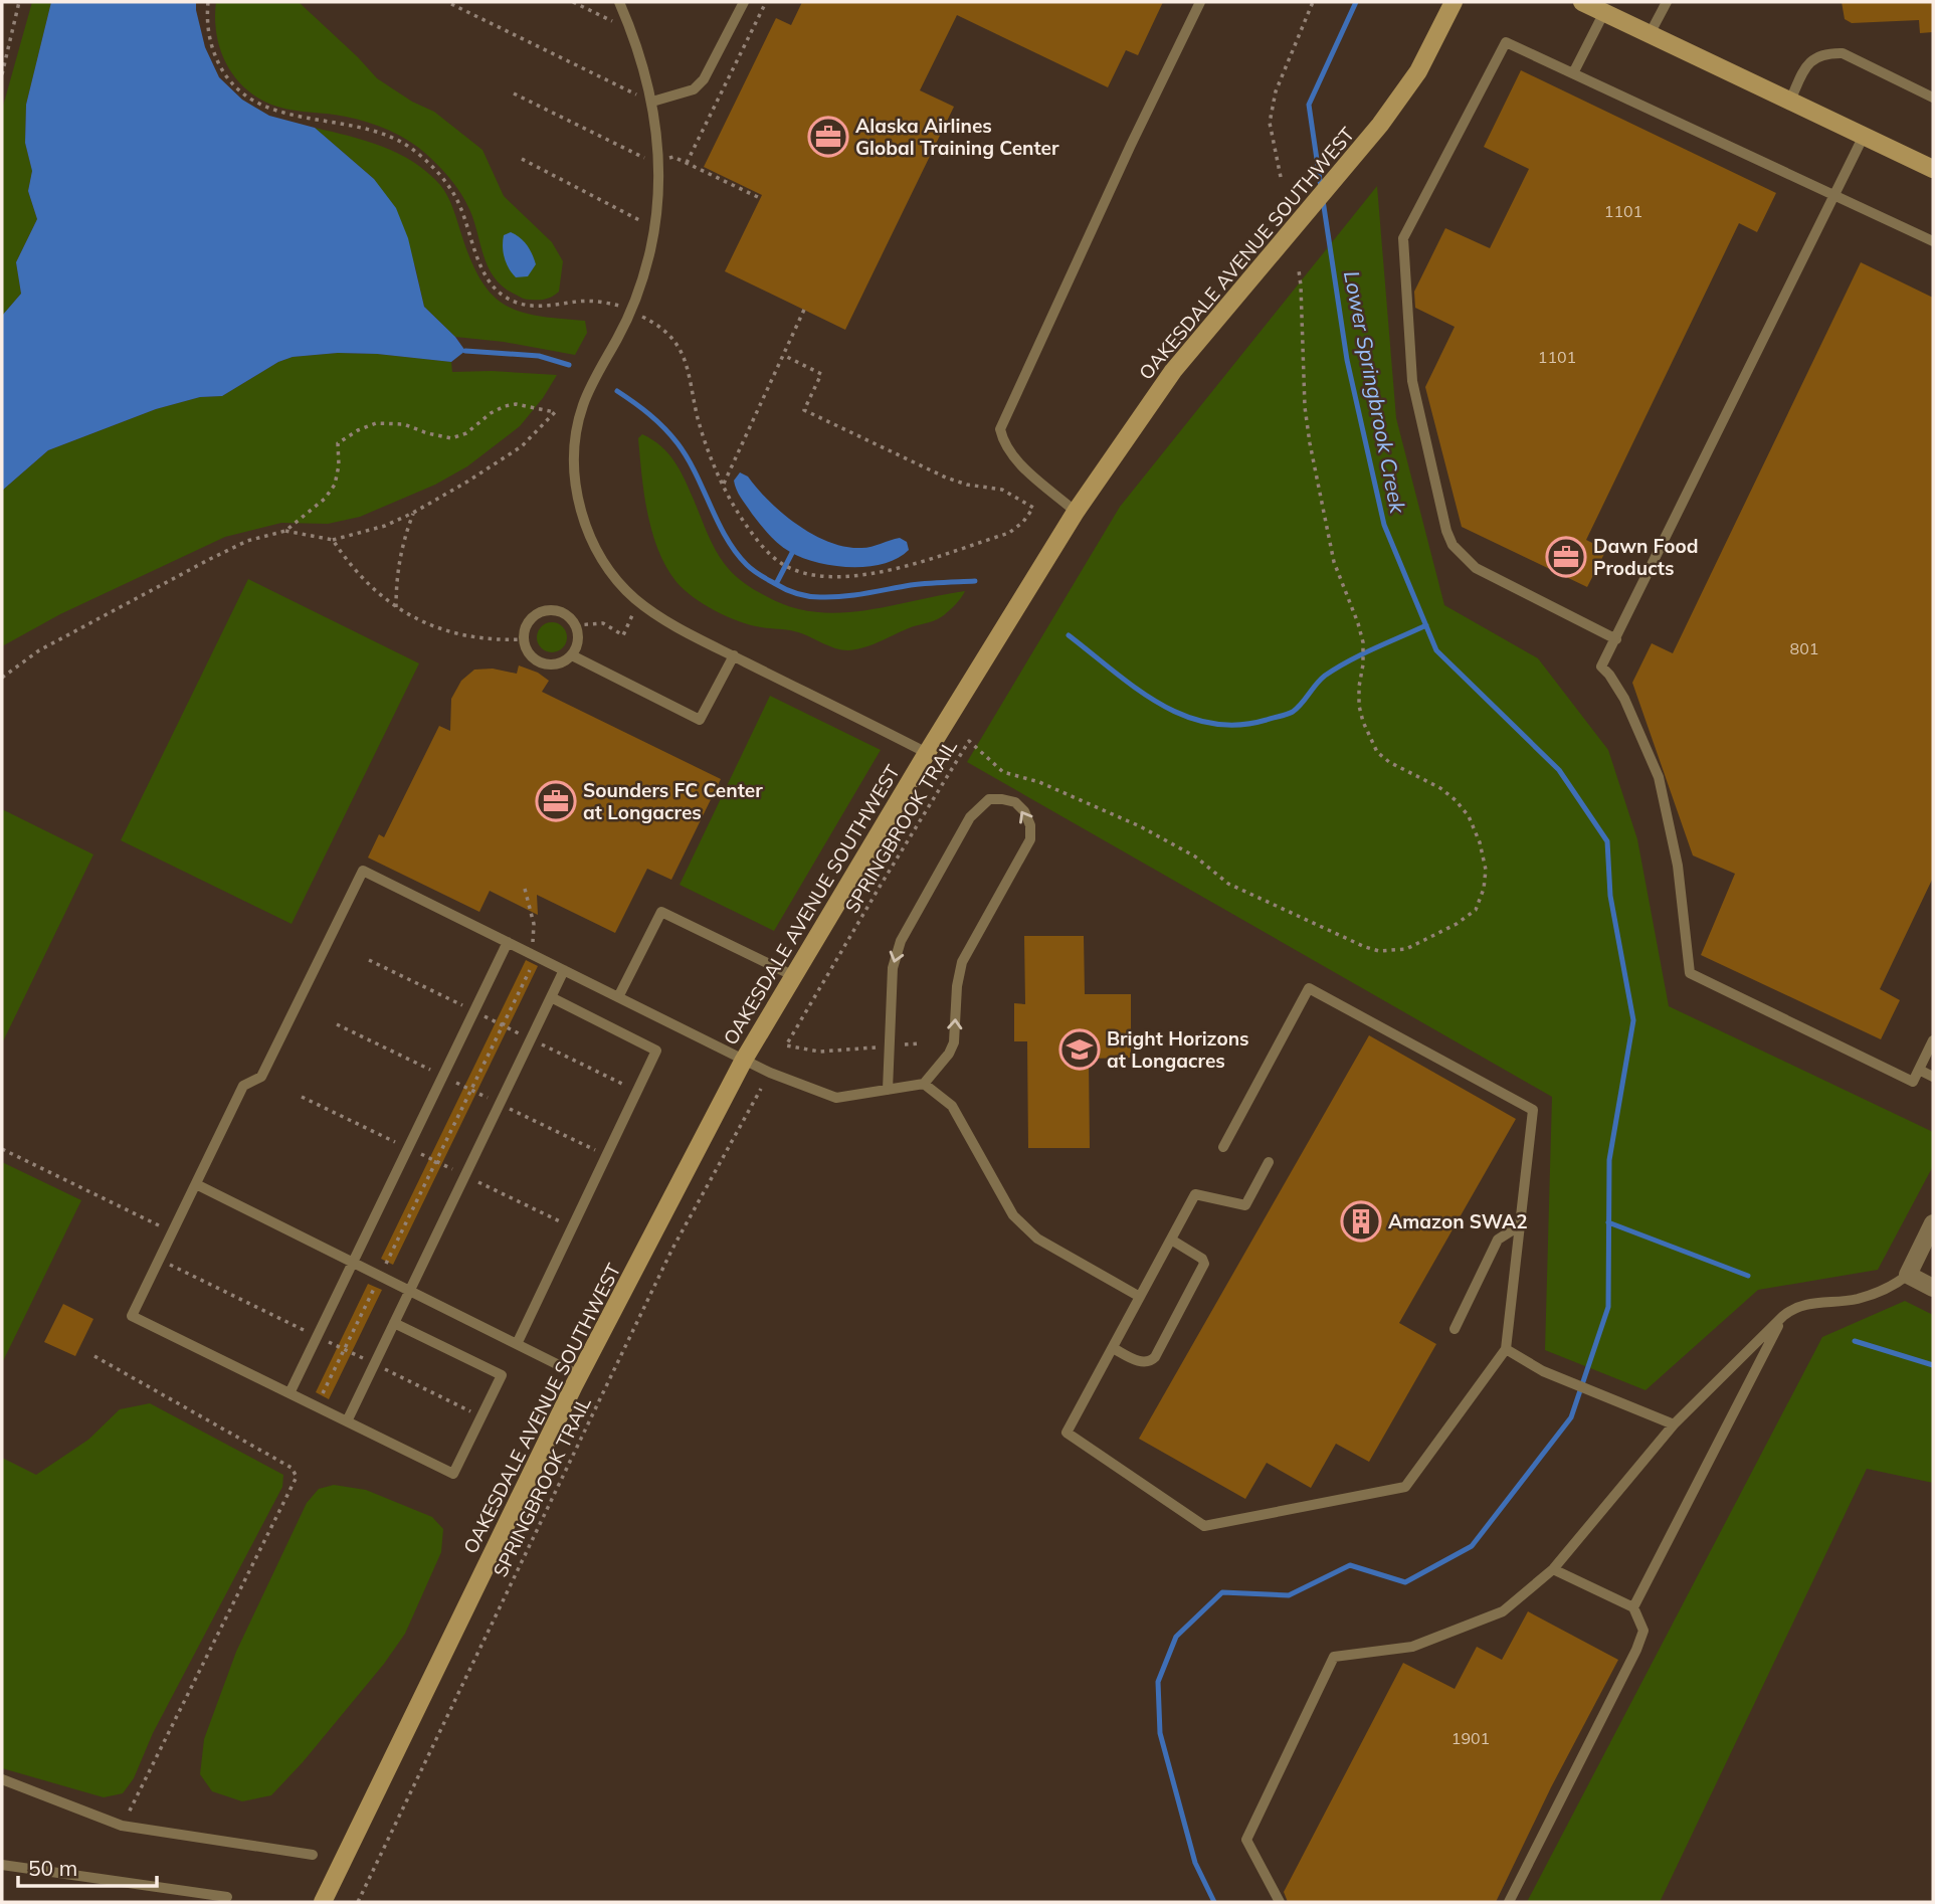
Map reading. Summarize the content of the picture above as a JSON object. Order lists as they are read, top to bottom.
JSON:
{
  "streets": {
    "street": ["OAKESDALE AVENUE SOUTHWEST"],
    "path": ["SPRINGBROOK TRAIL"]
  },
  "water": ["Lower Springbrook Creek"],
  "places": {
    "office": ["Alaska Airlines Global Training Center", "Dawn Food Products", "Sounders FC Center at Longacres"],
    "school or university": ["Bright Horizons at Longacres"],
    "building": ["Amazon SWA2"]
  },
  "house_numbers": [
    "1101",
    "1101",
    "801",
    "1901"
  ],
  "scale_bar": "50 m"
}
